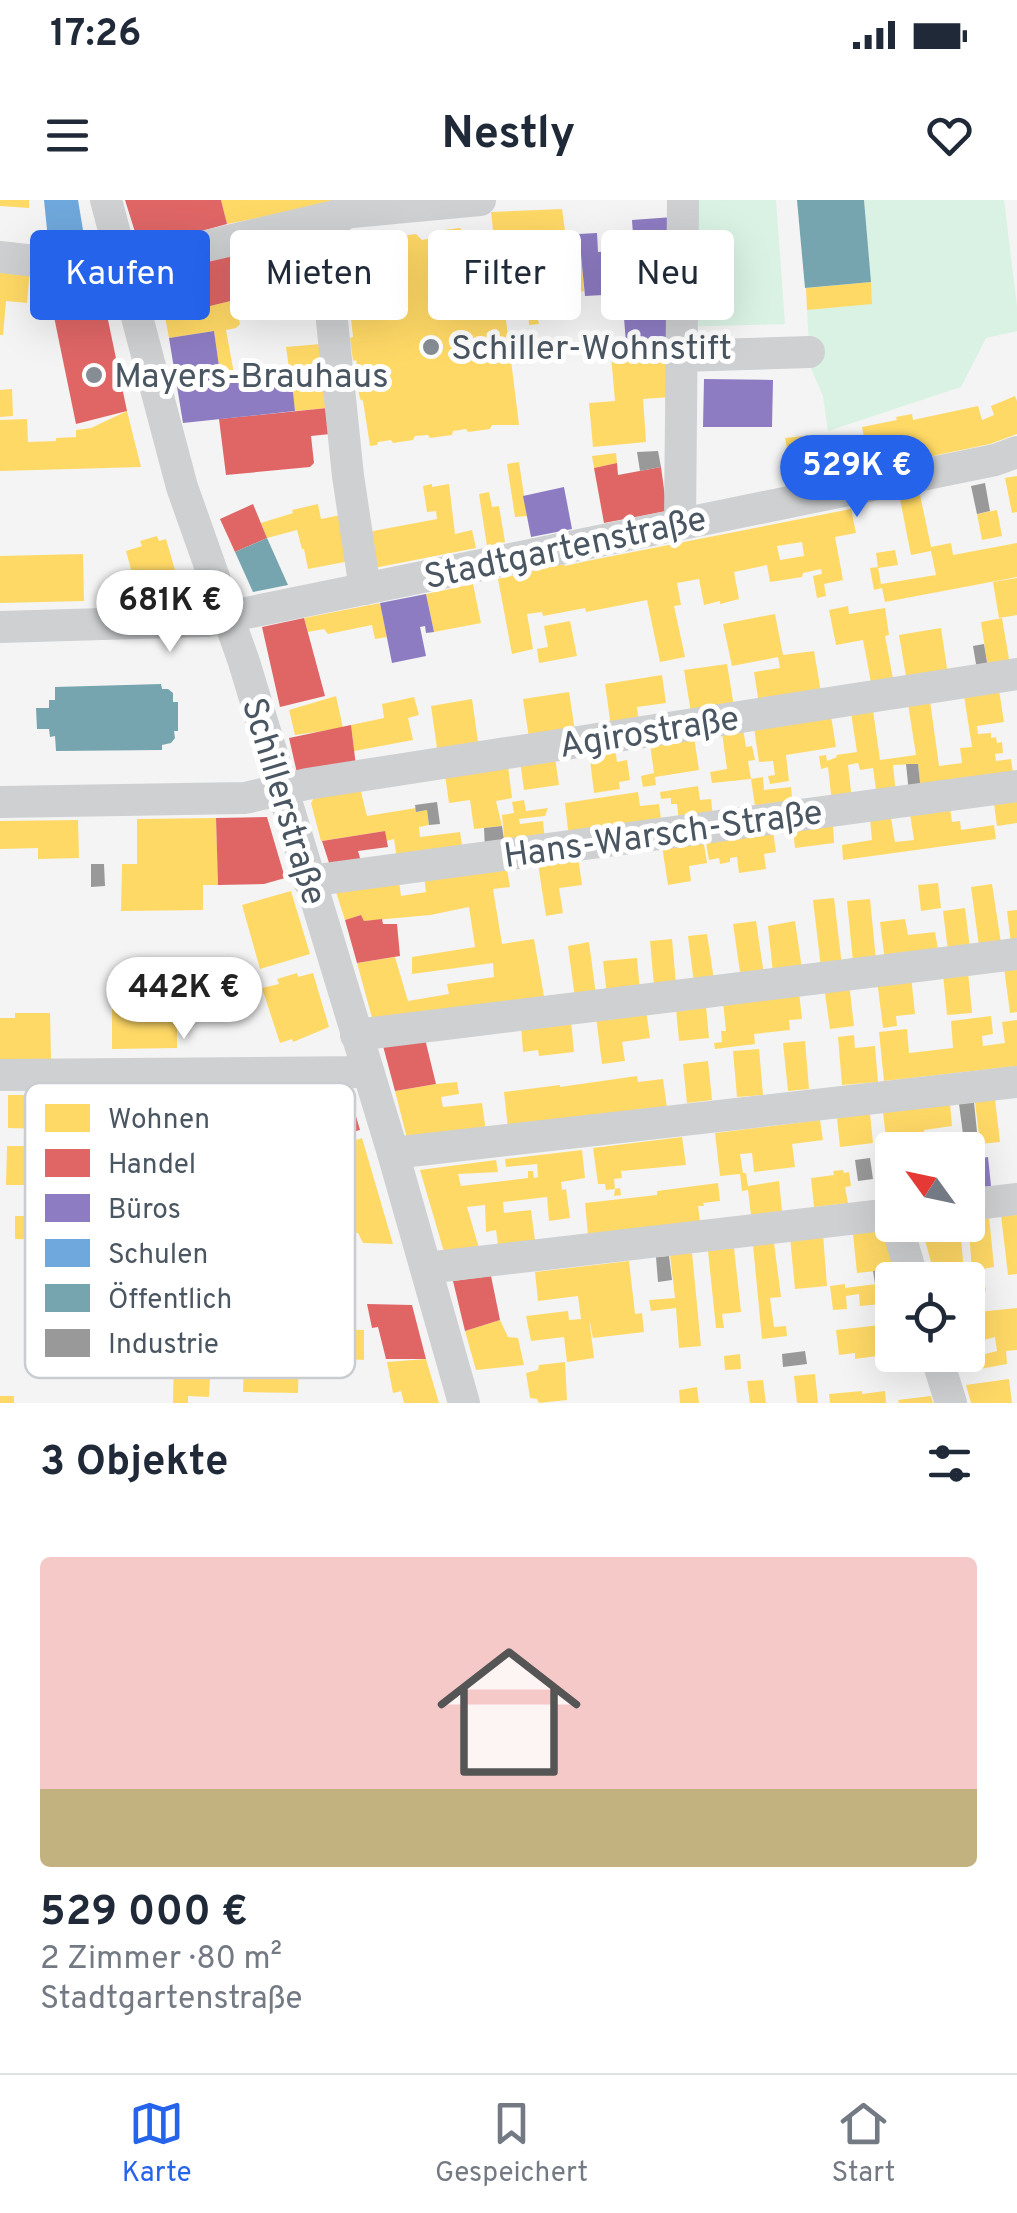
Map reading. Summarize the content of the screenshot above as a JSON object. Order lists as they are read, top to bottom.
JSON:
{
  "streets": {
    "street": [
      "Stadtgartenstraße",
      "Agirostraße",
      "Schillerstraße",
      "Hans-Warsch-Straße"
    ]
  },
  "crossings": [
    ["Stadtgartenstraße", "Schillerstraße"],
    ["Agirostraße", "Schillerstraße"],
    ["Schillerstraße", "Hans-Warsch-Straße"]
  ],
  "places": ["Schiller-Wohnstift", "Mayers-Brauhaus"],
  "legend": [
    "Wohnen",
    "Handel",
    "Büros",
    "Schulen",
    "Öffentlich",
    "Industrie"
  ],
  "north": "top left",
  "page": {
    "status": "17:26",
    "header": "Nestly",
    "chip": [
      "Kaufen",
      "Mieten",
      "Filter",
      "Neu"
    ],
    "price": ["529K €", "681K €", "442K €"],
    "heading": "3 Objekte",
    "list": [
      {
        "name": "529 000 €",
        "note": "2 Zimmer · 80 m² · Stadtgartenstraße"
      }
    ],
    "tabs": ["Karte", "Gespeichert", "Start"]
  }
}
